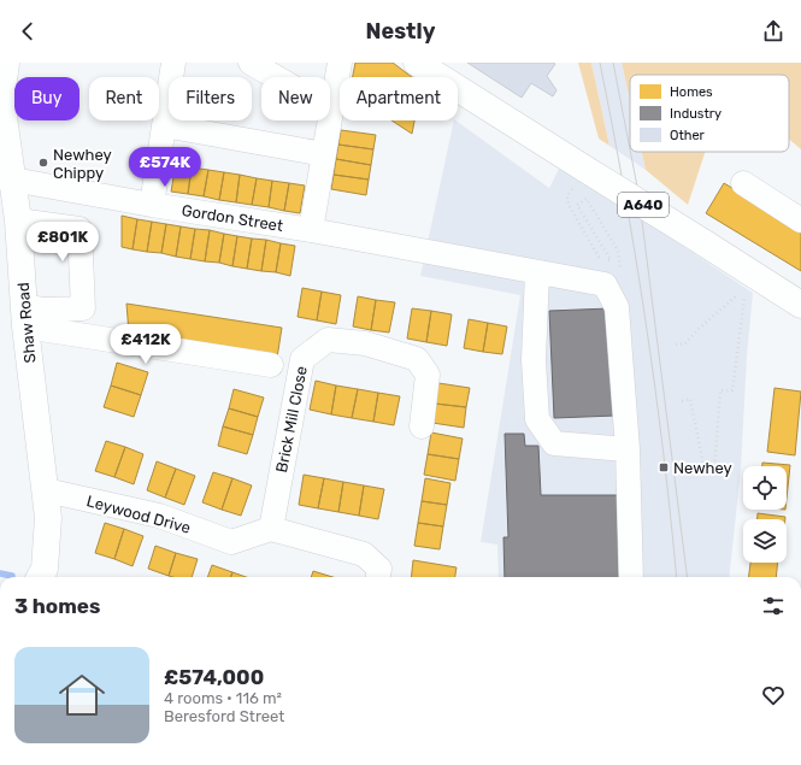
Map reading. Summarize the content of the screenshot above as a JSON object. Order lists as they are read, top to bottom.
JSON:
{
  "streets": {
    "main road": ["A640", "Shaw Road"],
    "street": ["Gordon Street", "Brick Mill Close", "Leywood Drive"]
  },
  "crossings": [
    ["Gordon Street", "Shaw Road"],
    ["Shaw Road", "Leywood Drive"],
    ["Brick Mill Close", "Leywood Drive"]
  ],
  "places": {
    "other": ["Newhey Chippy"],
    "transit": ["Newhey"]
  },
  "legend": ["Homes", "Industry", "Other"],
  "page": {
    "header": "Nestly",
    "chip": [
      "Buy",
      "Rent",
      "Filters",
      "New",
      "Apartment"
    ],
    "price": ["£574K", "£801K", "£412K"],
    "heading": "3 homes",
    "list": [
      {
        "name": "£574,000",
        "note": "4 rooms · 116 m² · Beresford Street"
      }
    ]
  }
}
